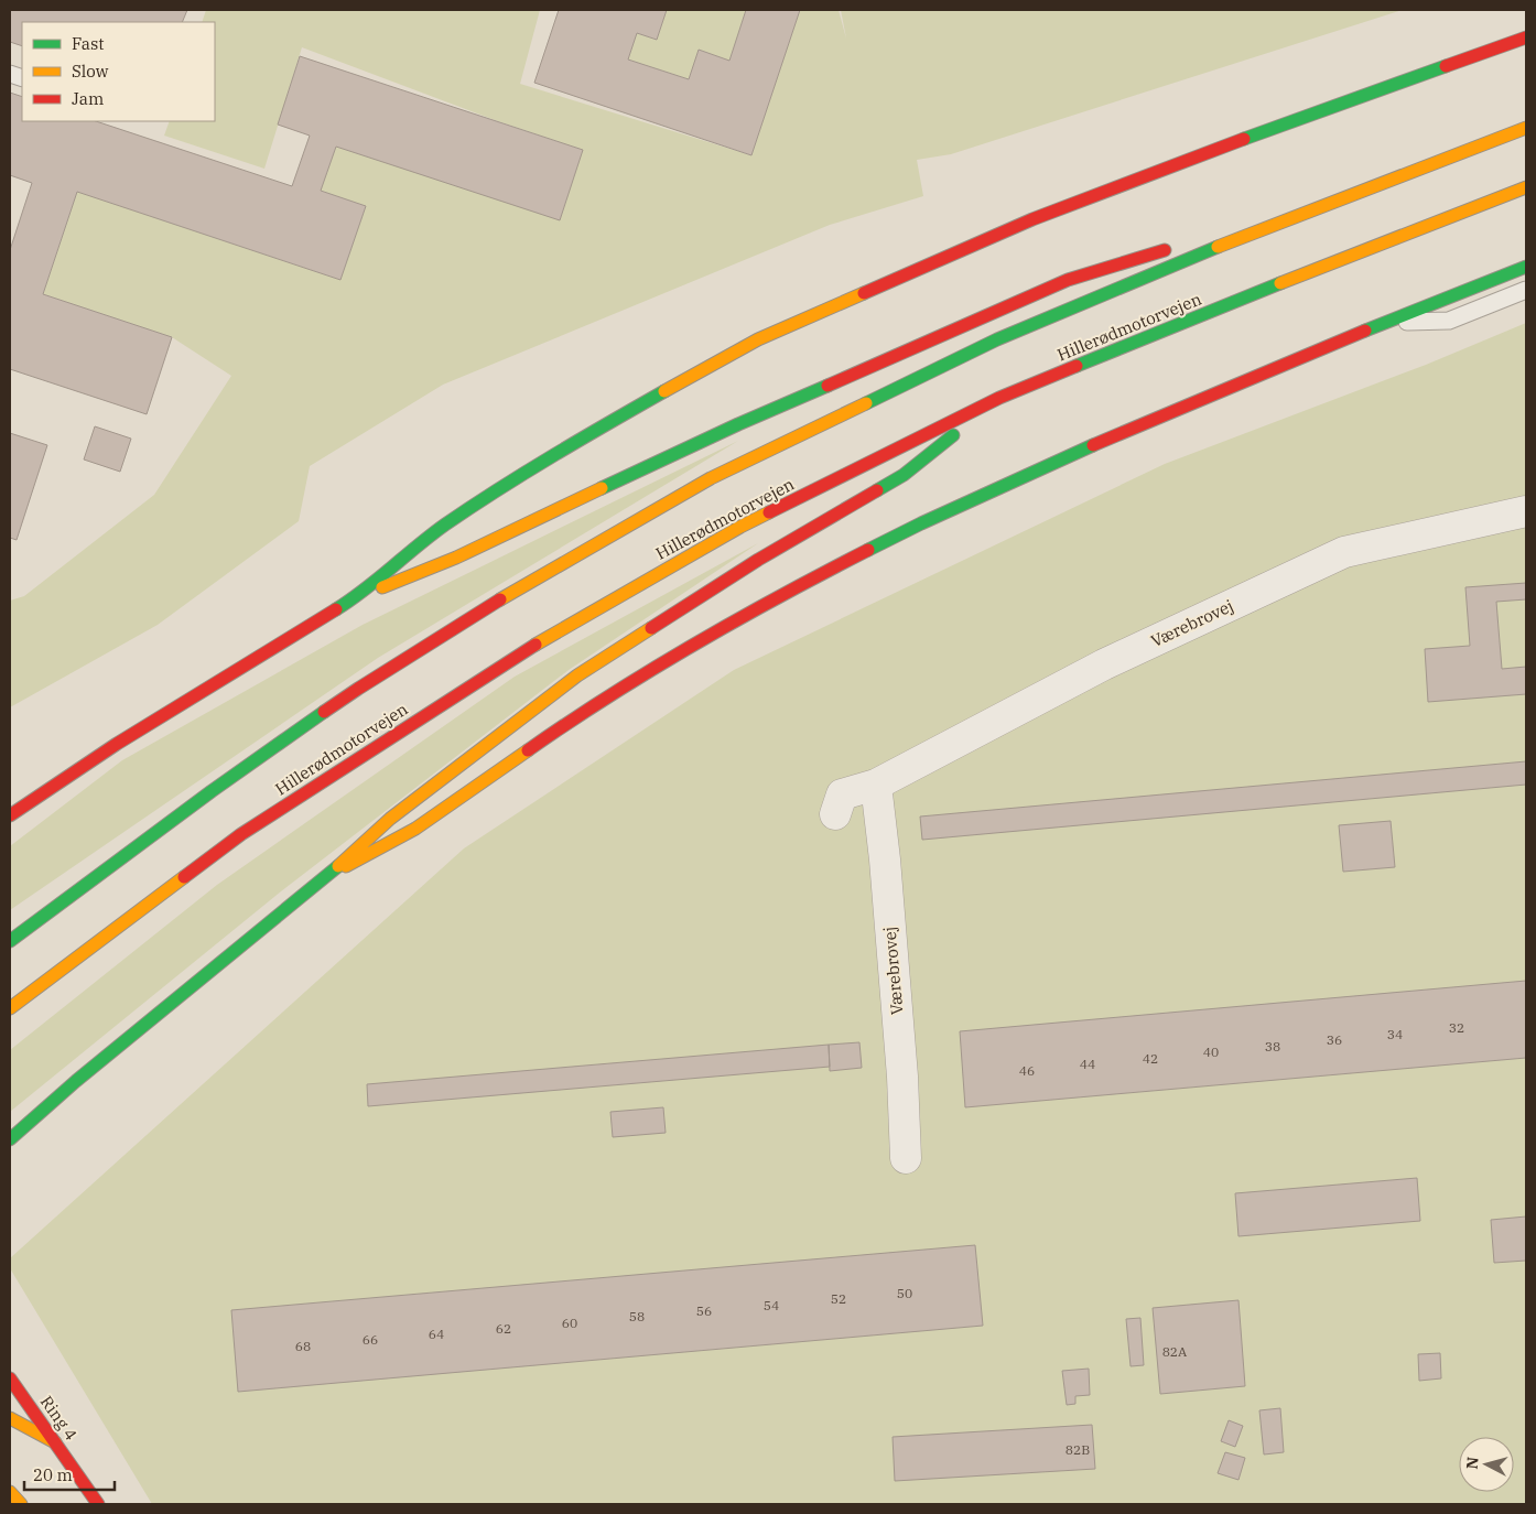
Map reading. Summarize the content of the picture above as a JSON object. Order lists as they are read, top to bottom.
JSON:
{
  "streets": {
    "main road": ["Hillerødmotorvejen", "Ring 4"],
    "street": ["Værebrovej"]
  },
  "house_numbers": [
    "32",
    "34",
    "36",
    "38",
    "40",
    "42",
    "44",
    "46",
    "50",
    "52",
    "54",
    "56",
    "58",
    "60",
    "62",
    "64",
    "66",
    "68",
    "82A",
    "82B"
  ],
  "legend": ["Fast", "Slow", "Jam"],
  "scale_bar": "20 m",
  "north": "left"
}
